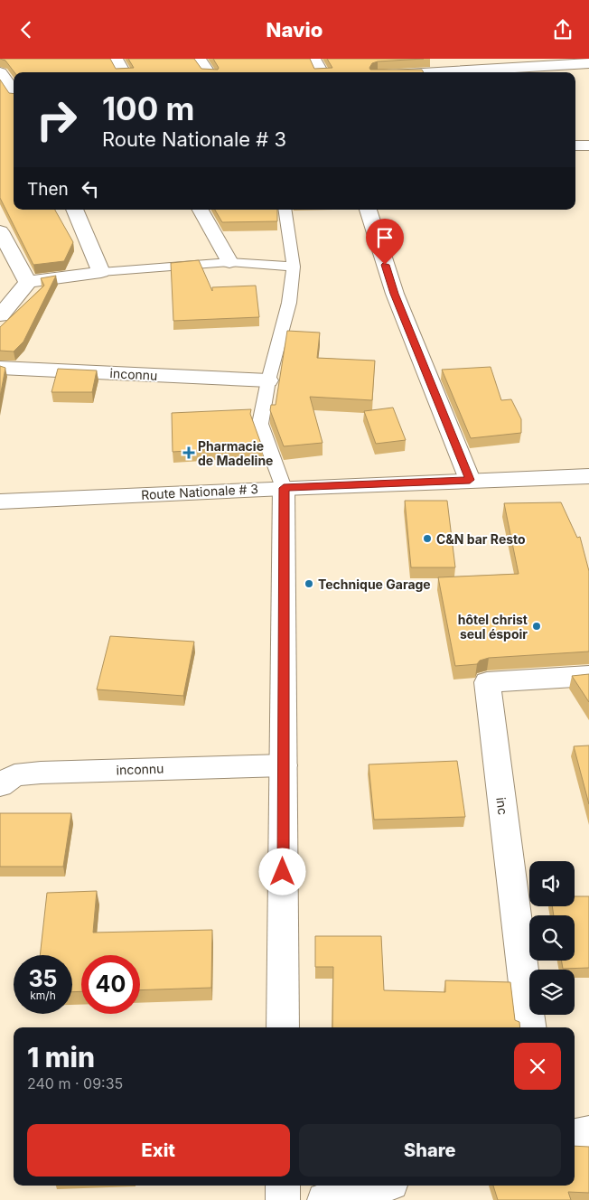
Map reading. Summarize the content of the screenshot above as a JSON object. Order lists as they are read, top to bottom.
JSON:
{
  "streets": {
    "street": ["inconnu", "Route Nationale # 3", "inc"]
  },
  "places": {
    "health": ["Pharmacie de Madeline"],
    "other": ["C&N bar Resto", "Technique Garage", "hôtel christ seul éspoir"]
  },
  "page": {
    "header": "Navio",
    "turn": ["100 m", "Route Nationale # 3"],
    "then": "Then",
    "speed": "35 km/h",
    "limit": "40",
    "heading": ["1 min", "240 m · 09:35"],
    "buttons": ["Exit", "Share"]
  }
}
